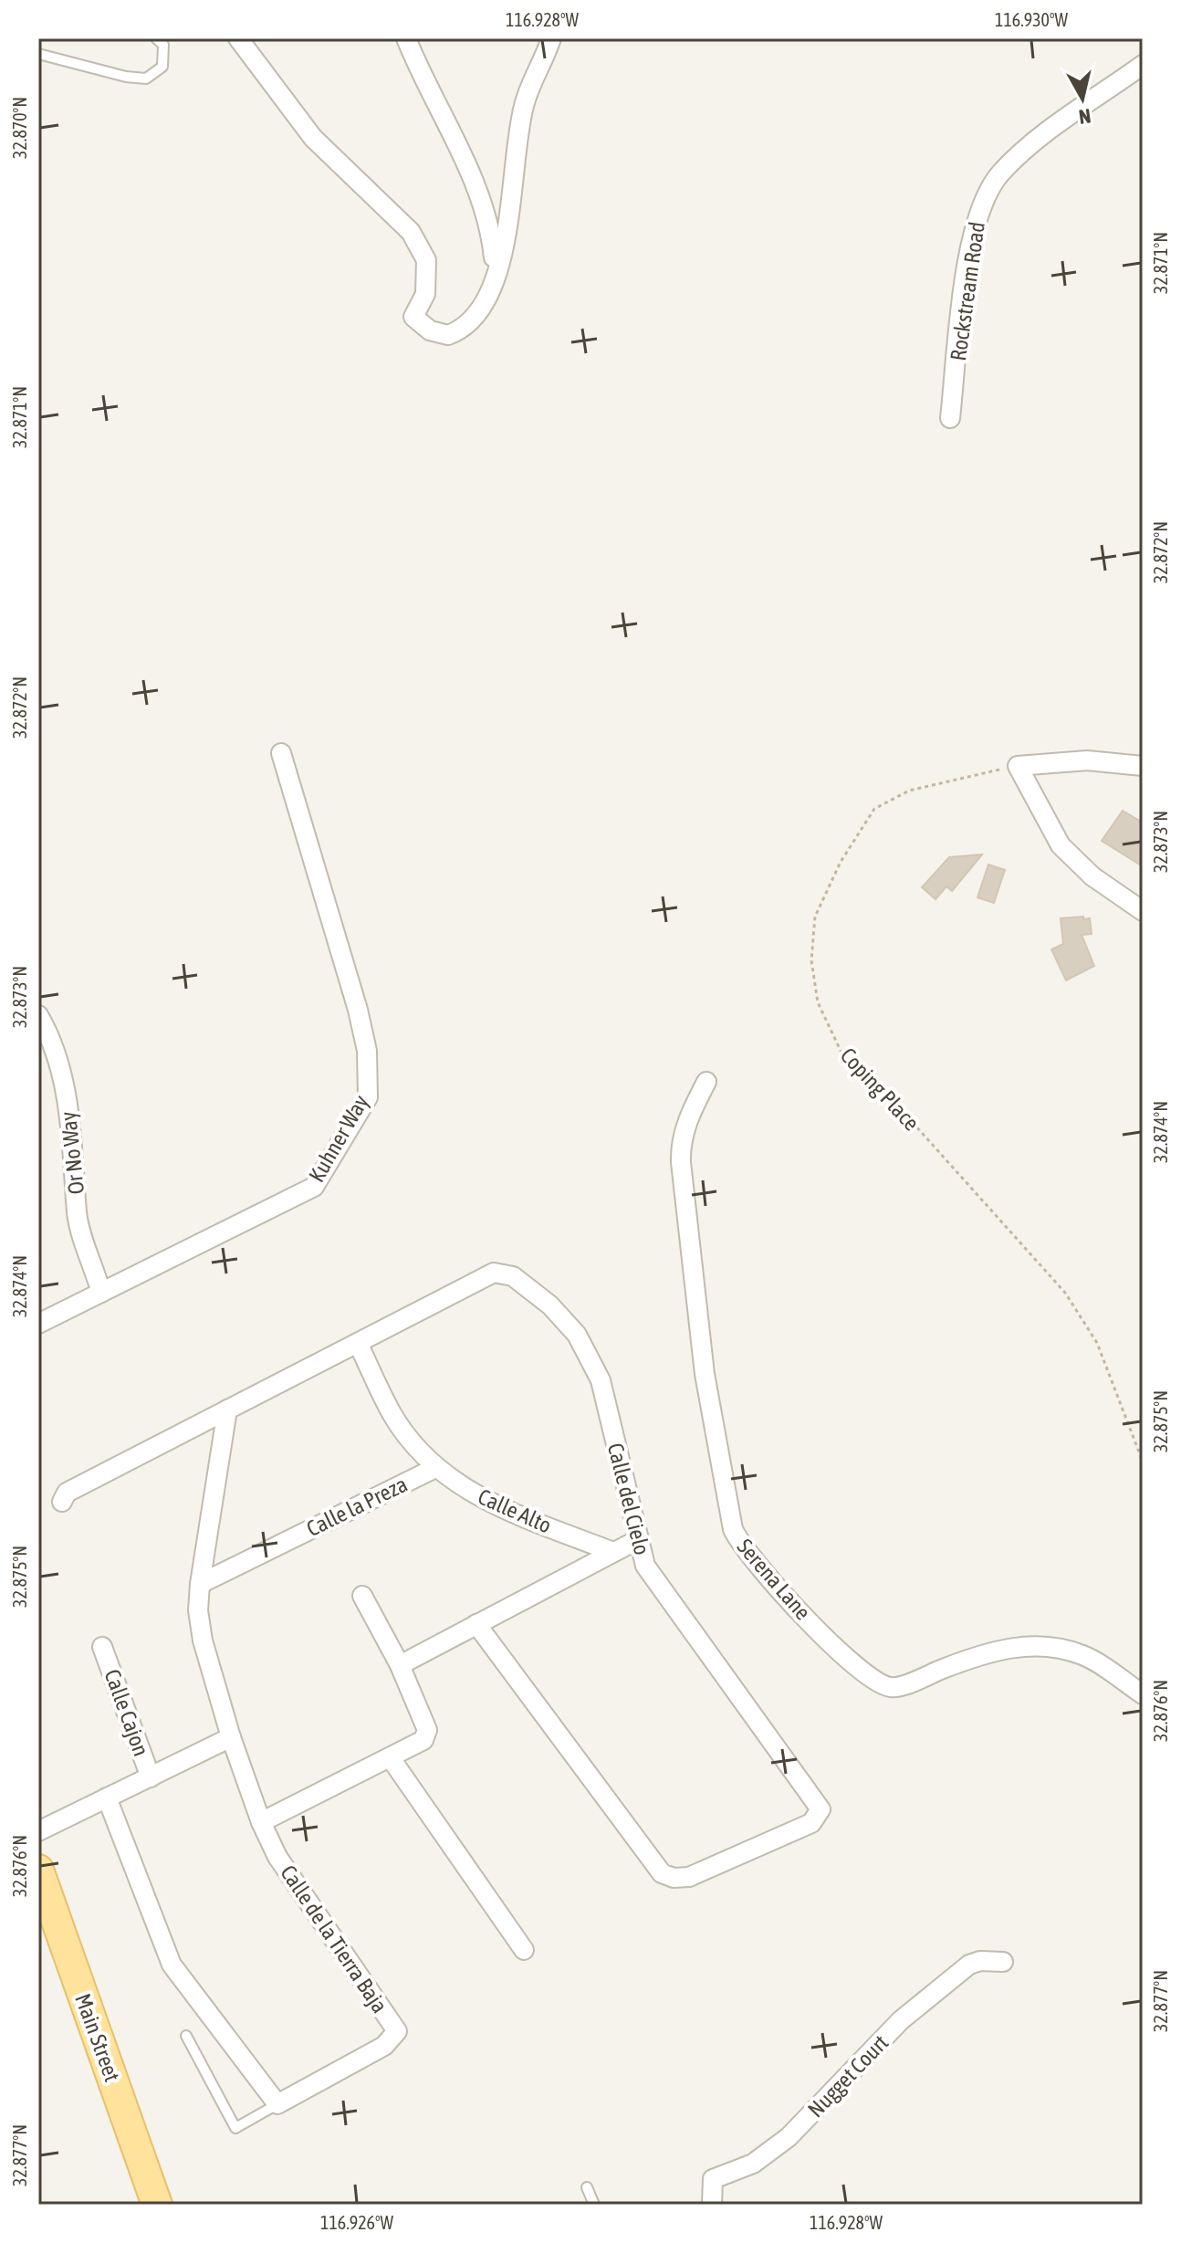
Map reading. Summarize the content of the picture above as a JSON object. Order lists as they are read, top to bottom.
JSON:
{
  "streets": {
    "main road": ["Main Street"],
    "street": [
      "Rockstream Road",
      "Kuhner Way",
      "Or No Way",
      "Calle del Cielo",
      "Calle la Preza",
      "Calle Alto",
      "Serena Lane",
      "Calle Cajon",
      "Calle de la Tierra Baja",
      "Nugget Court"
    ],
    "path": ["Coping Place"]
  },
  "crossings": [
    ["Kuhner Way", "Or No Way"],
    ["Calle del Cielo", "Calle Alto"],
    ["Calle del Cielo", "Calle de la Tierra Baja"],
    ["Calle la Preza", "Calle Alto"],
    ["Calle la Preza", "Calle de la Tierra Baja"]
  ],
  "north": "bottom",
  "coordinates": [
    "116.928°W",
    "116.930°W",
    "32.870°N",
    "32.871°N",
    "32.872°N",
    "32.873°N",
    "32.874°N",
    "32.875°N",
    "32.876°N",
    "32.877°N",
    "116.926°W"
  ]
}
